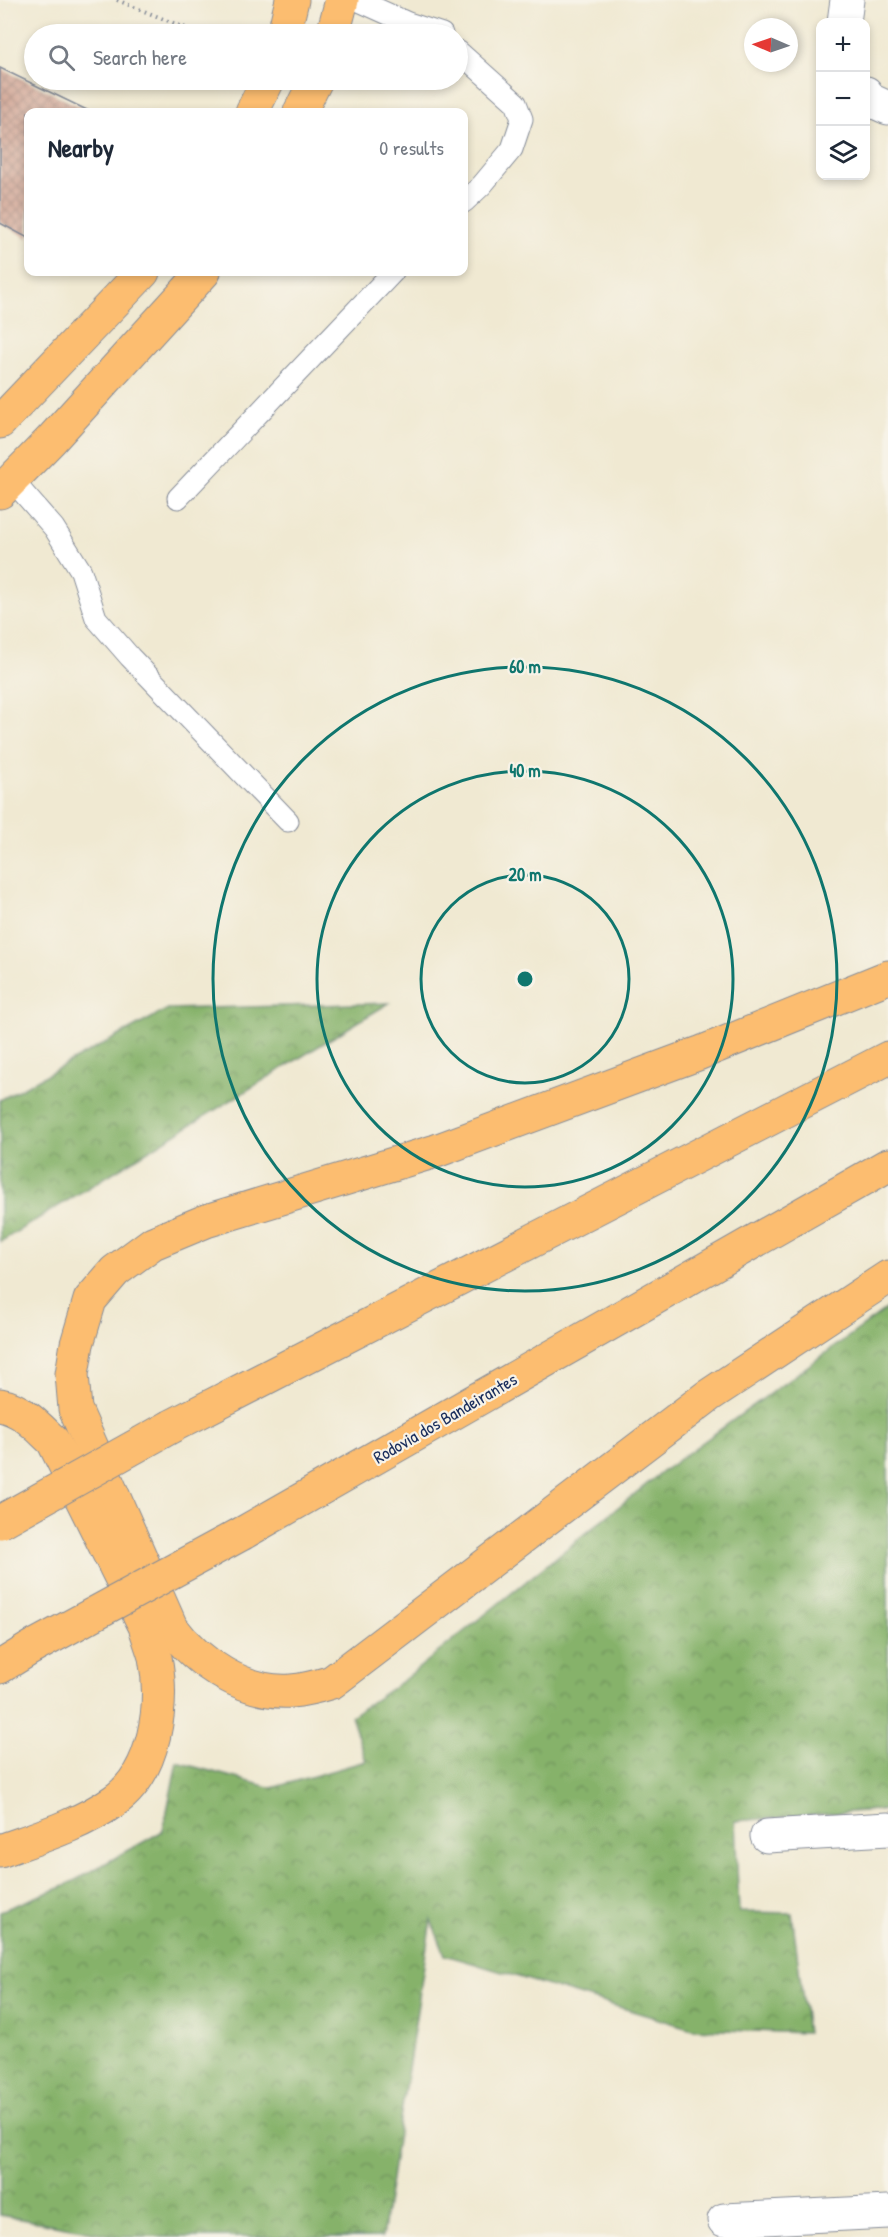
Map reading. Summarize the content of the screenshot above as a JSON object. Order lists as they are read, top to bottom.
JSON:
{
  "streets": {
    "main road": ["Rodovia dos Bandeirantes"]
  },
  "north": "left",
  "page": {
    "map_buttons": ["+", "−"],
    "search": "Search here",
    "heading": ["Nearby", "0 results"]
  },
  "rings": ["60 m", "40 m", "20 m"]
}
